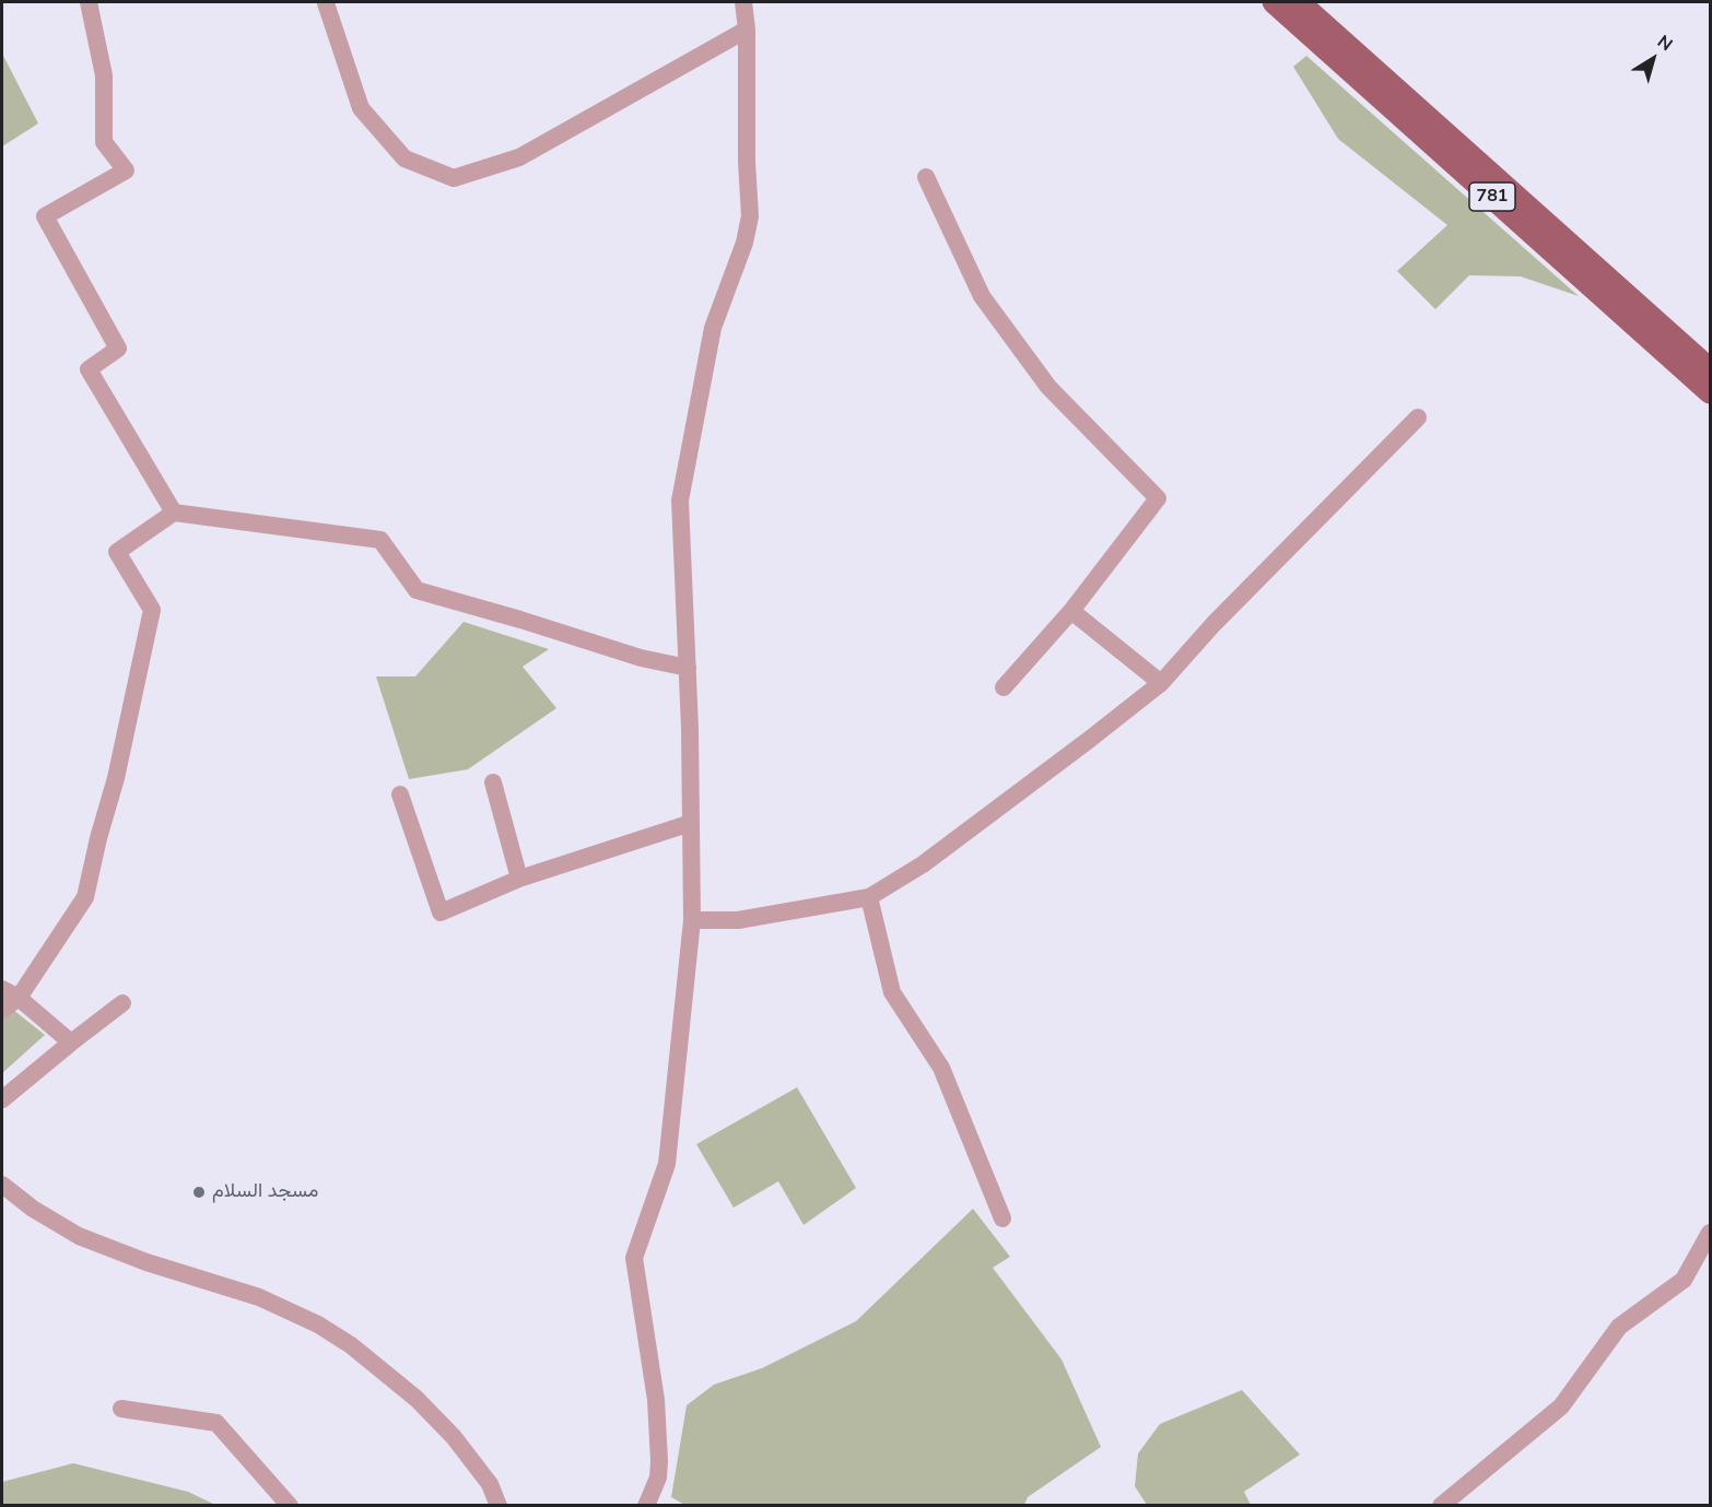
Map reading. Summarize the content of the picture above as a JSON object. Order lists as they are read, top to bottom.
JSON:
{
  "streets": {
    "main road": ["781"]
  },
  "places": ["مسجد السلام"],
  "north": "top right"
}
